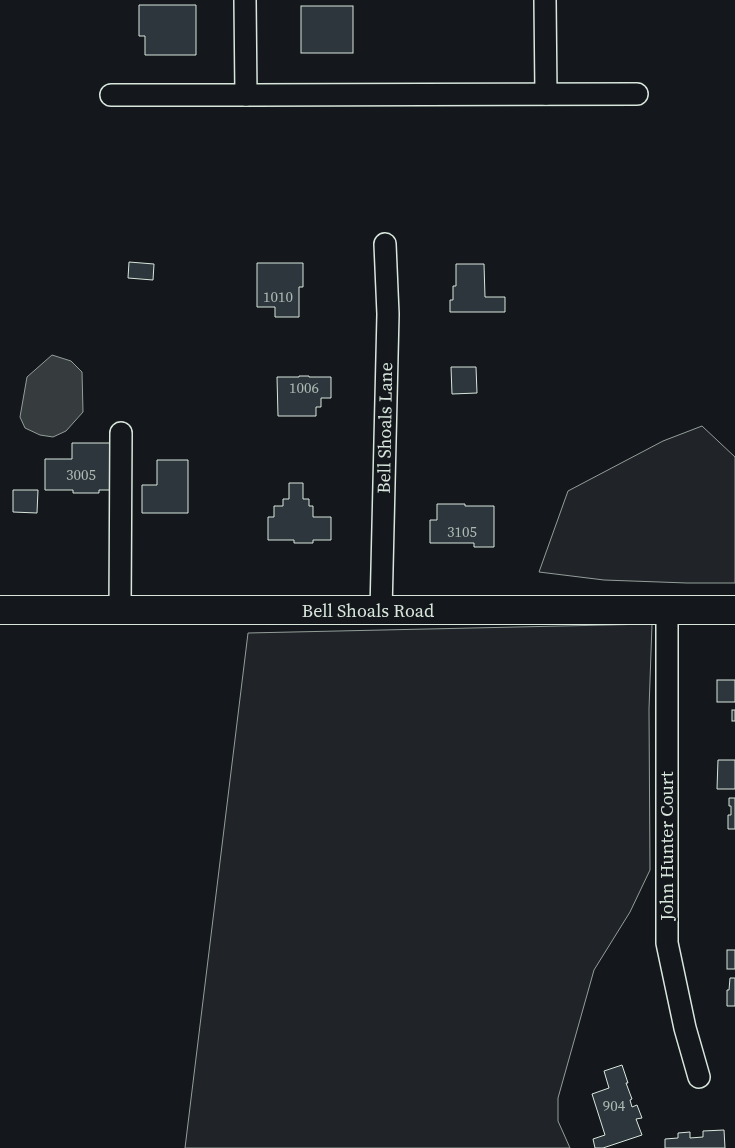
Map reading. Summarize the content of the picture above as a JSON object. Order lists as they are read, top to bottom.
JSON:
{
  "streets": {
    "main road": ["Bell Shoals Road"],
    "street": ["Bell Shoals Lane", "John Hunter Court"]
  },
  "crossings": [
    ["Bell Shoals Lane", "Bell Shoals Road"],
    ["Bell Shoals Road", "John Hunter Court"]
  ],
  "house_numbers": [
    "1010",
    "1006",
    "3005",
    "3105",
    "904"
  ]
}
